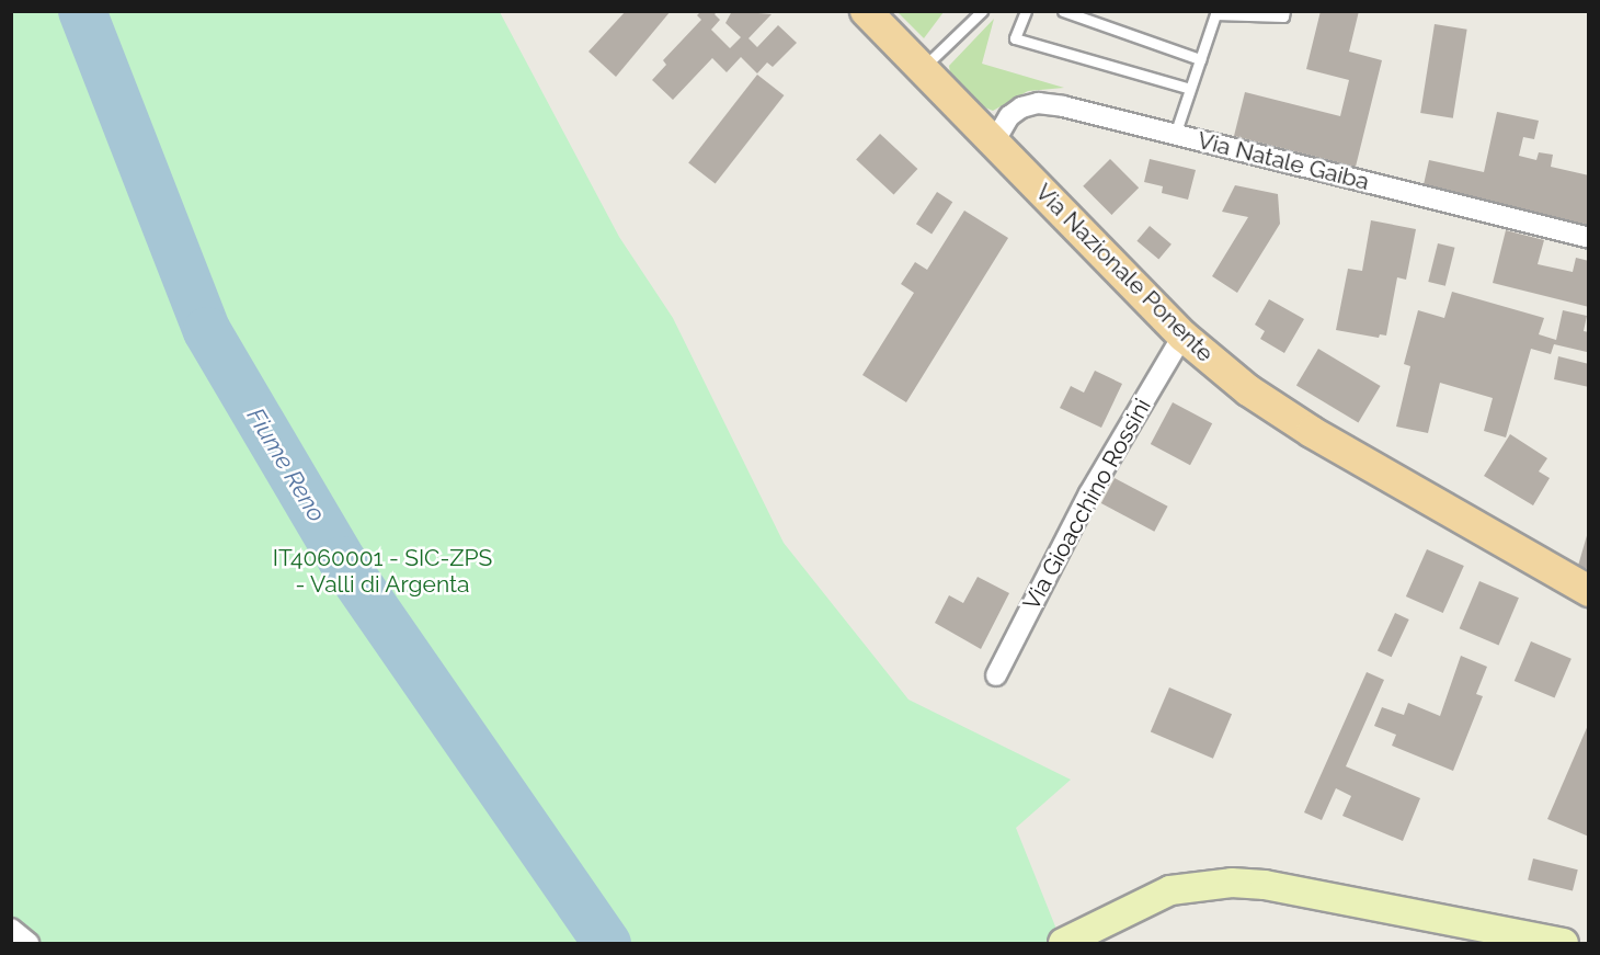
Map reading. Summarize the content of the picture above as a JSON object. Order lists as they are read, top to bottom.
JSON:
{
  "streets": {
    "main road": ["Via Nazionale Ponente"],
    "street": ["Via Natale Gaiba", "Via Gioacchino Rossini"]
  },
  "crossings": [
    ["Via Natale Gaiba", "Via Nazionale Ponente"],
    ["Via Nazionale Ponente", "Via Gioacchino Rossini"]
  ],
  "water": ["Fiume Reno"],
  "parks": ["IT4060001 - SIC-ZPS - Valli di Argenta"]
}
